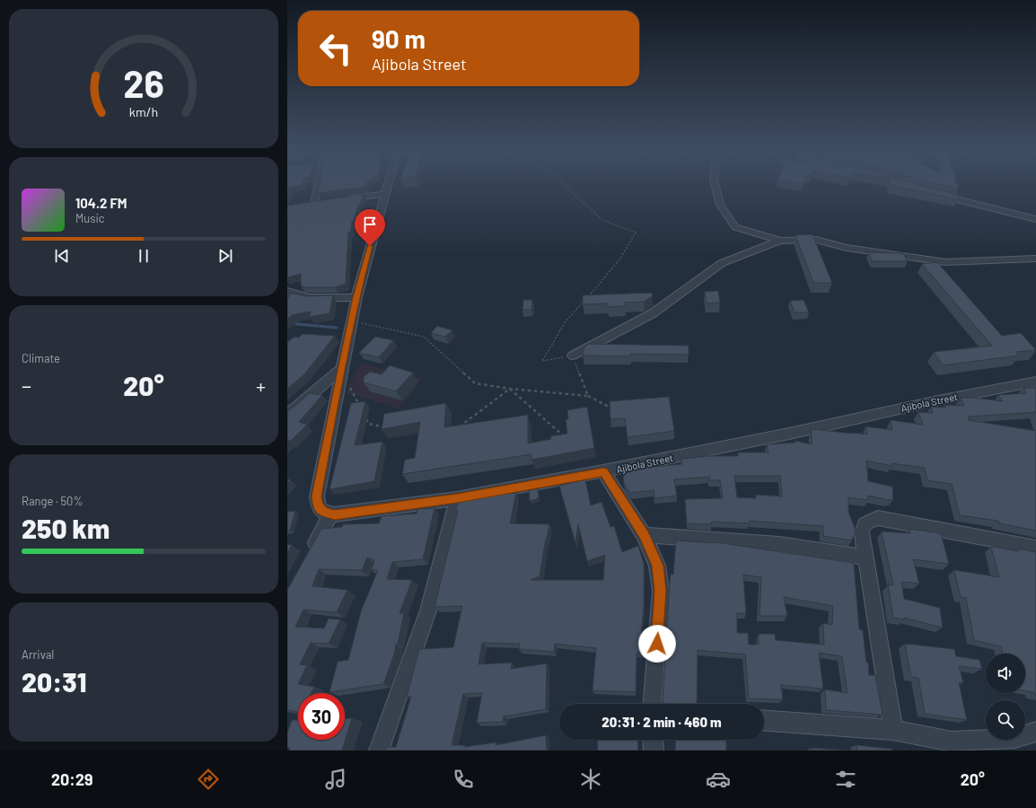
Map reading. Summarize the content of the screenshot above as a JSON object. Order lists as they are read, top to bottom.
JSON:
{
  "streets": {
    "street": ["Ajibola Street"]
  },
  "page": {
    "turn": ["90 m", "Ajibola Street"],
    "song": ["104.2 FM", "Music"],
    "tile": [
      "Climate",
      ["Range · 50%", "250 km"],
      ["Arrival", "20:31"]
    ],
    "heat": ["−", "20°", "+"],
    "limit": "30",
    "trip": "20:31 · 2 min · 460 m",
    "tabs": ["20:29", "20°"],
    "gauge": ["26", "km/h"]
  }
}
